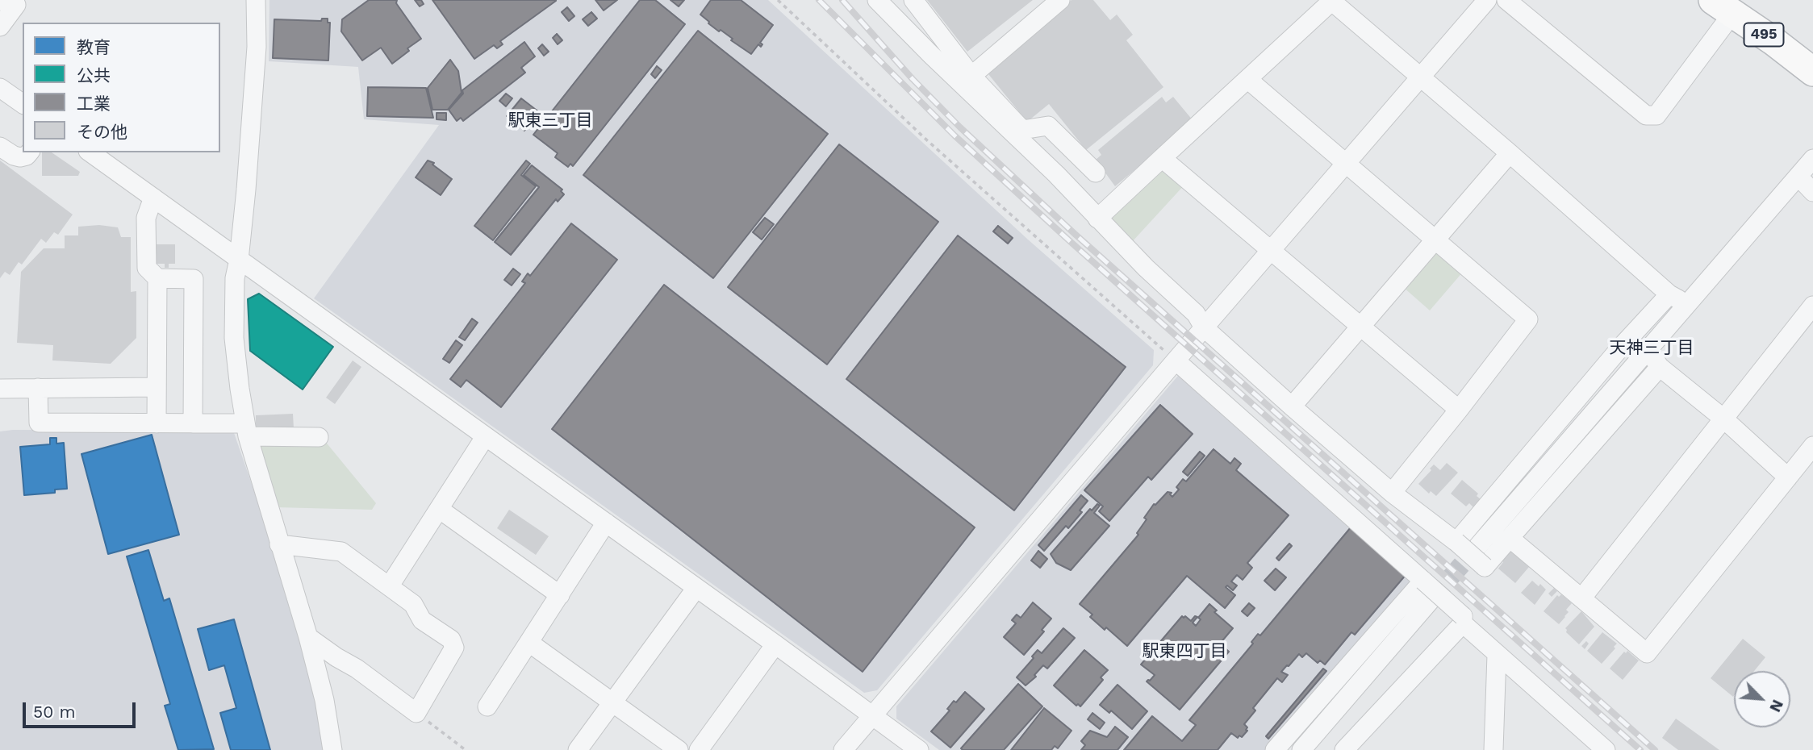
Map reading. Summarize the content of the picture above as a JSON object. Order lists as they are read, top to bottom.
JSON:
{
  "streets": {
    "highway": ["495"]
  },
  "districts": ["駅東三丁目", "天神三丁目", "駅東四丁目"],
  "legend": [
    "教育",
    "公共",
    "工業",
    "その他"
  ],
  "scale_bar": "50 m",
  "north": "bottom right"
}
